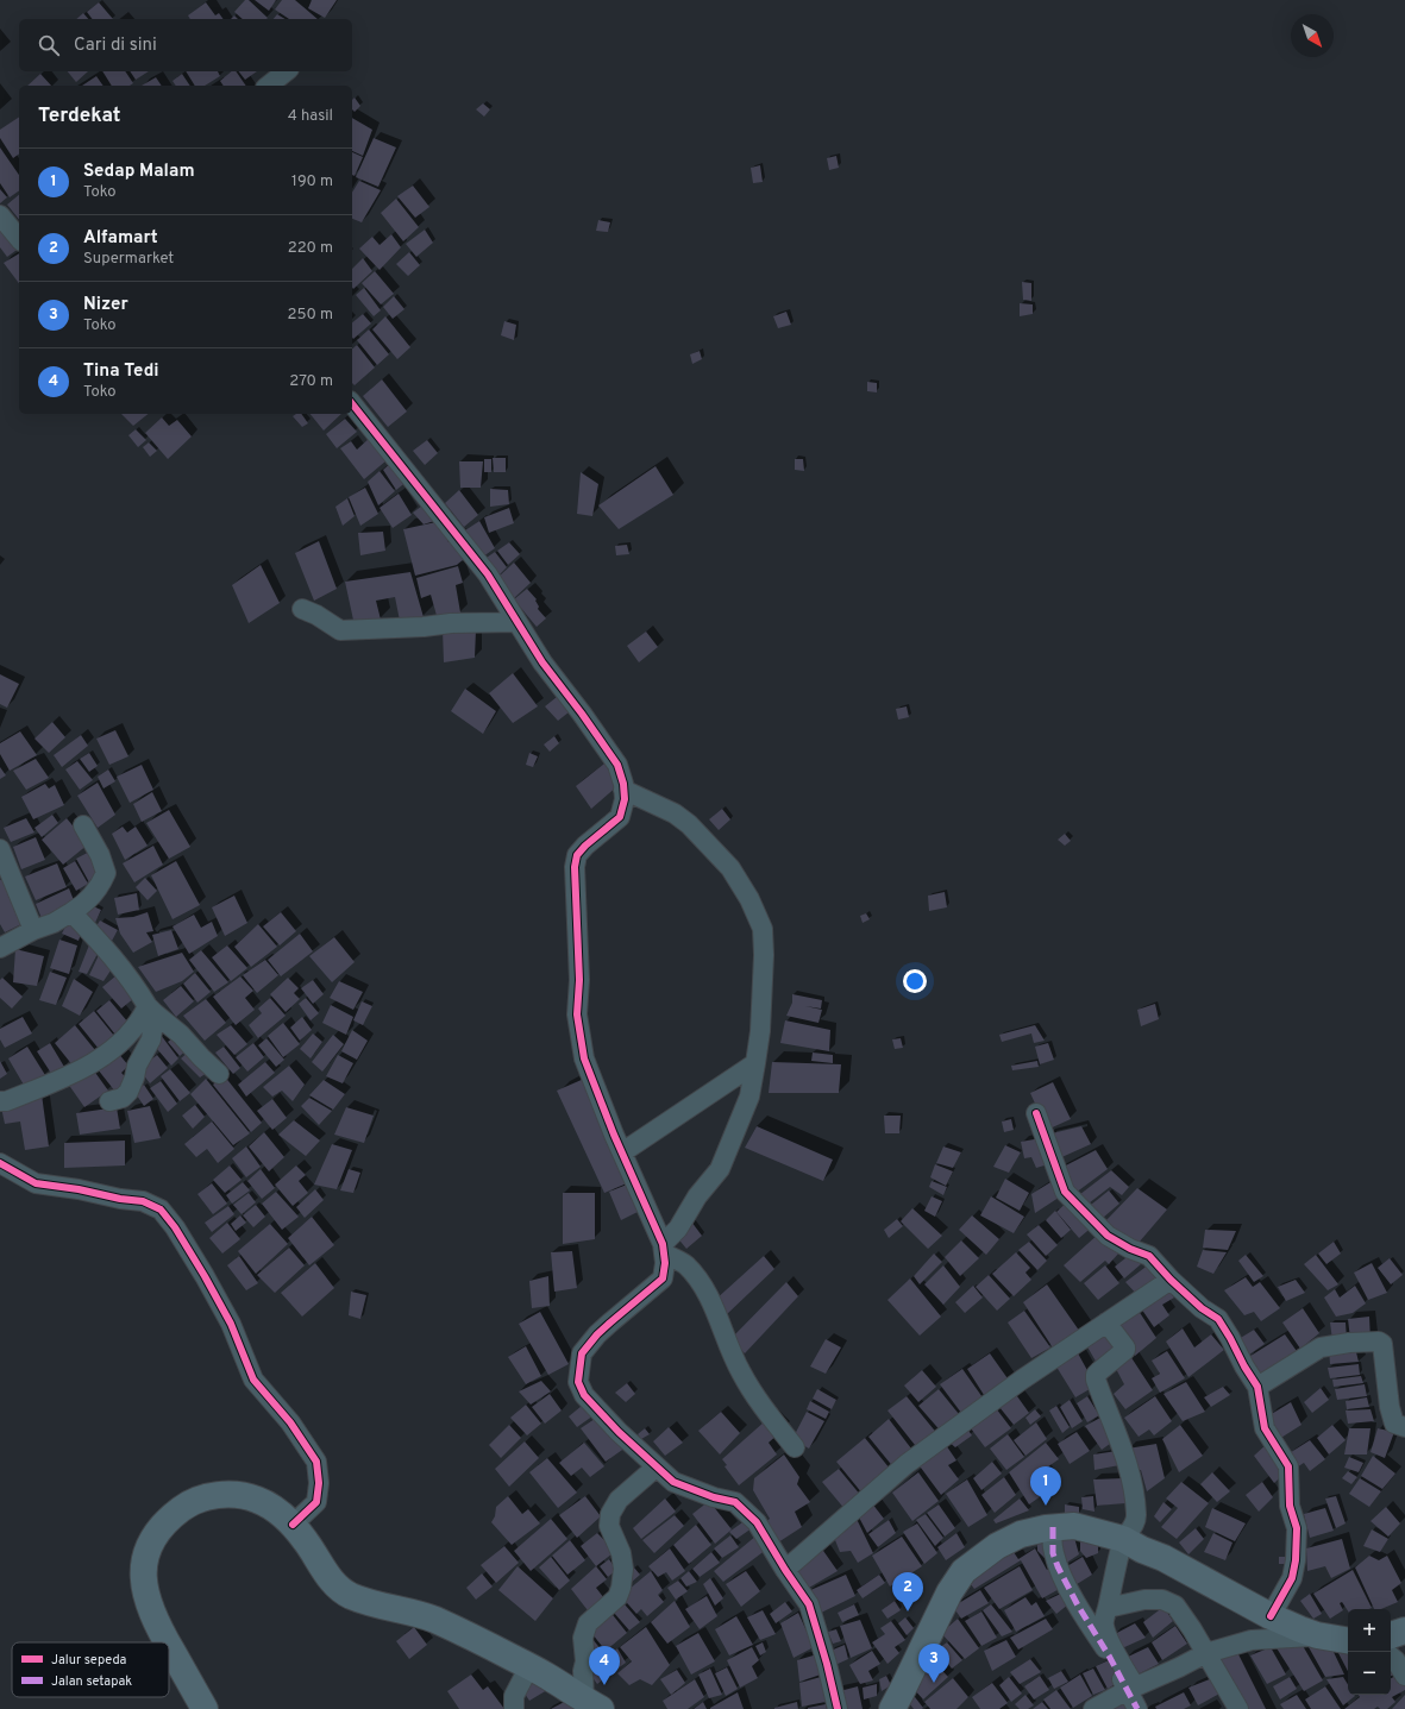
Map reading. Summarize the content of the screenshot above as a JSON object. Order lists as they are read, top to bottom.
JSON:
{
  "legend": ["Jalur sepeda", "Jalan setapak"],
  "north": "bottom right",
  "page": {
    "search": "Cari di sini",
    "heading": ["Terdekat", "4 hasil"],
    "list": [
      {
        "mark": "1",
        "name": "Sedap Malam",
        "note": "Toko",
        "value": "190 m"
      },
      {
        "mark": "2",
        "name": "Alfamart",
        "note": "Supermarket",
        "value": "220 m"
      },
      {
        "mark": "3",
        "name": "Nizer",
        "note": "Toko",
        "value": "250 m"
      },
      {
        "mark": "4",
        "name": "Tina Tedi",
        "note": "Toko",
        "value": "270 m"
      }
    ],
    "pins": [
      "1",
      "2",
      "3",
      "4"
    ],
    "map_buttons": ["+", "−"]
  }
}
